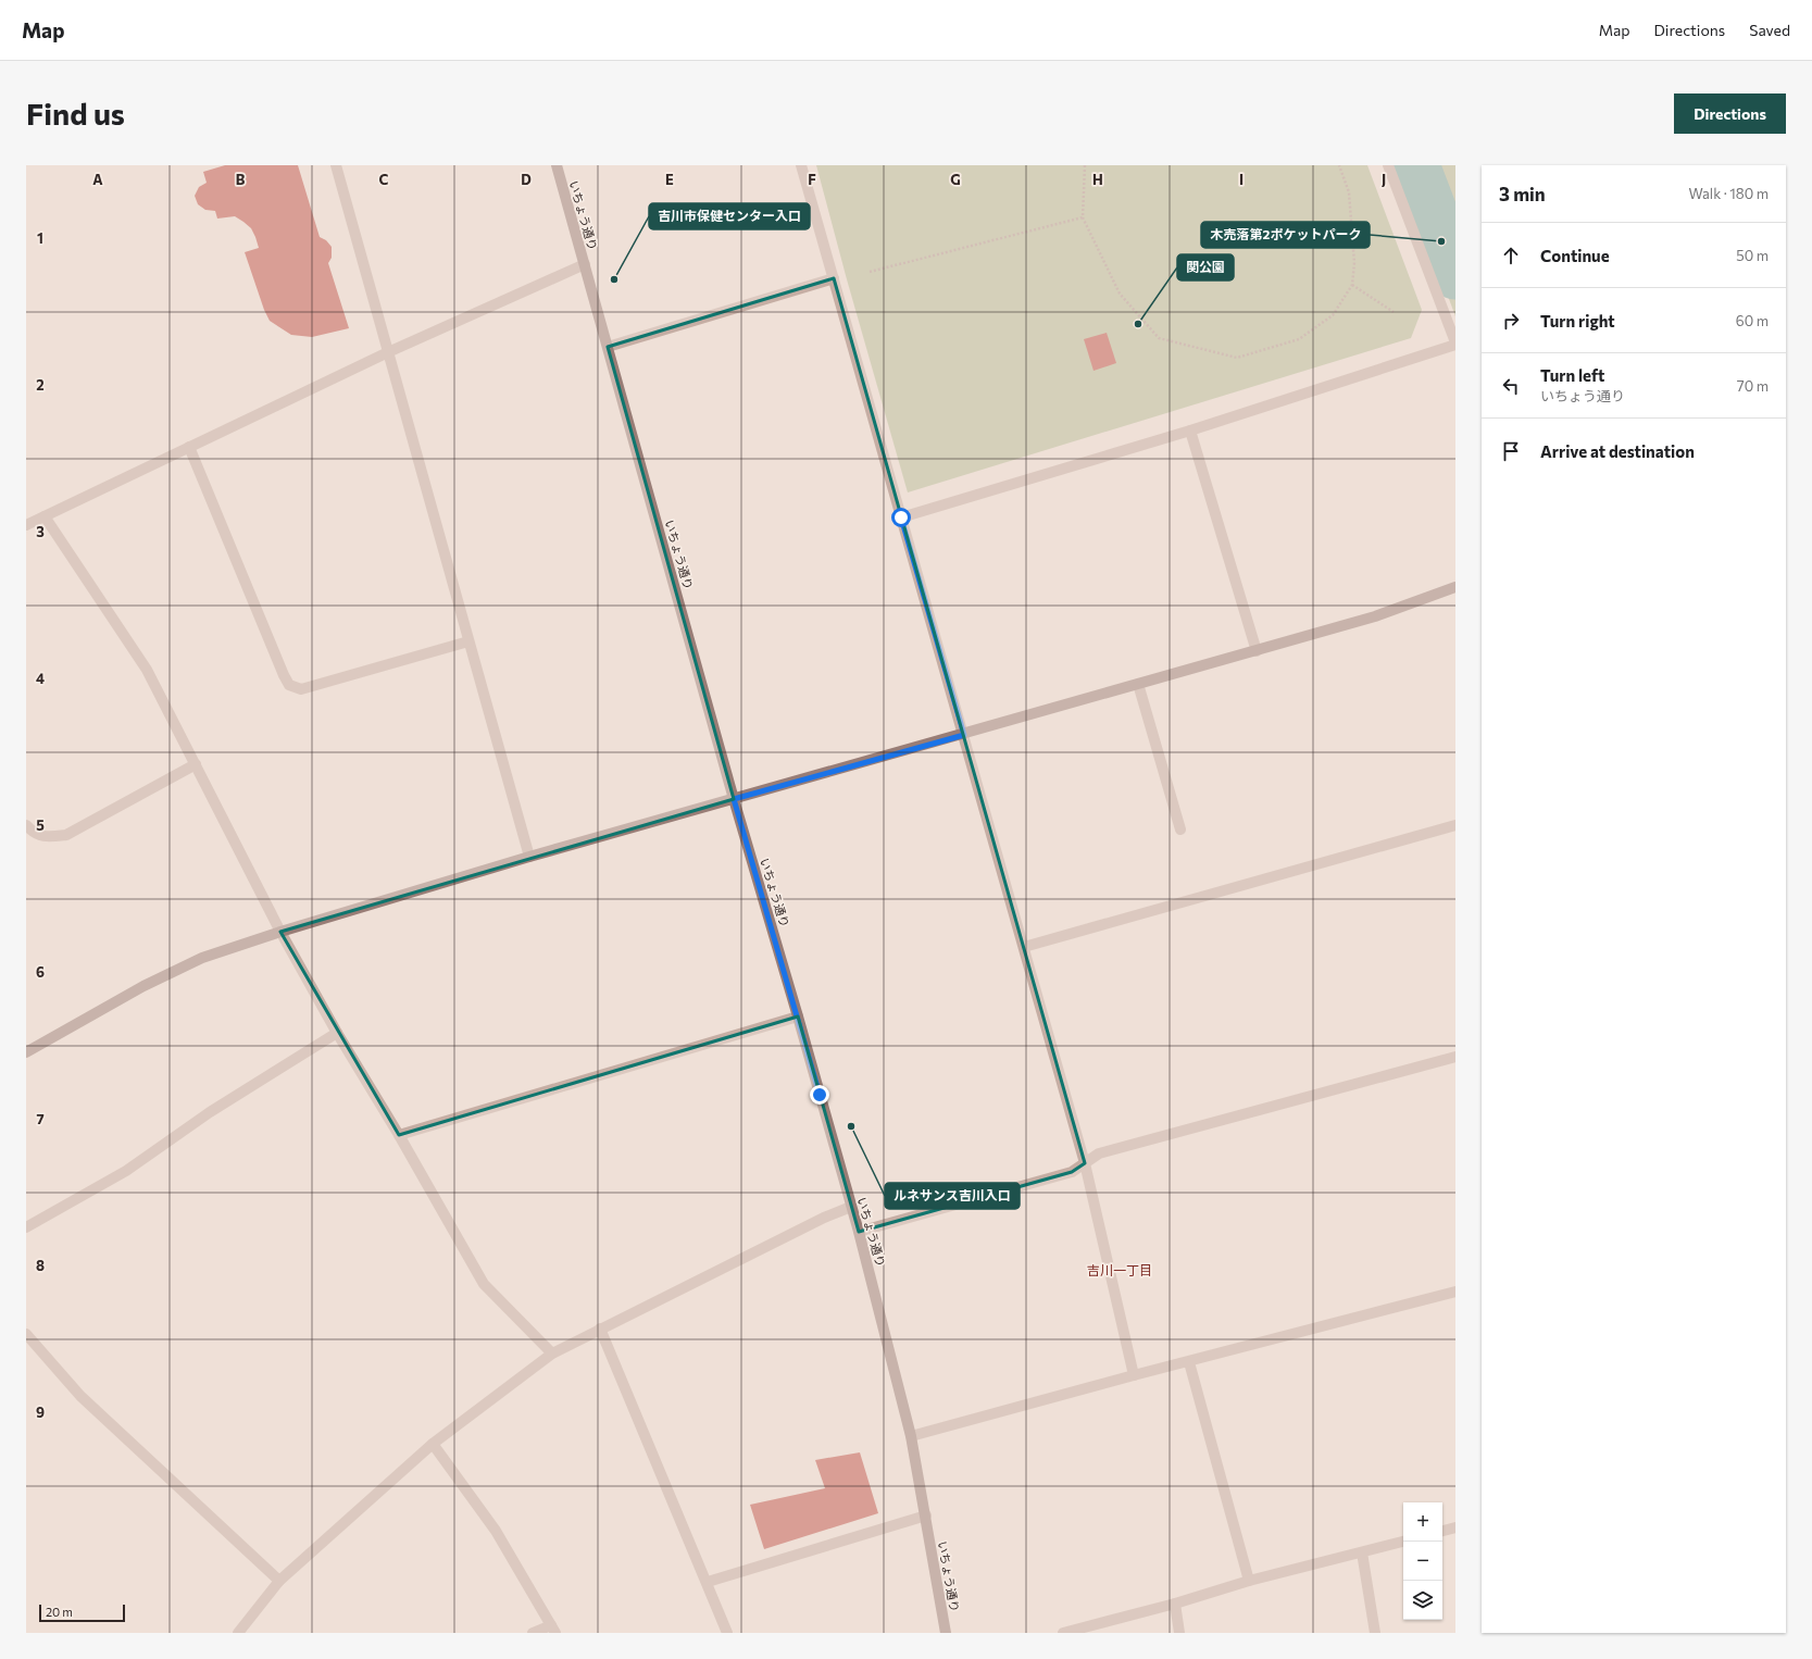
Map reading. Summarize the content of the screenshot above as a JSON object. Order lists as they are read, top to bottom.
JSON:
{
  "streets": {
    "street": ["いちょう通り"]
  },
  "districts": ["吉川一丁目"],
  "places": [
    "木売落第2ポケットパーク",
    "吉川市保健センター入口",
    "関公園",
    "ルネサンス吉川入口"
  ],
  "scale_bar": "20 m",
  "page": {
    "header": "Map",
    "nav": ["Map", "Directions", "Saved"],
    "buttons": "Directions",
    "title": "Find us",
    "heading": ["3 min", "Walk · 180 m"],
    "list": [
      ["Continue", "50 m"],
      ["Turn right", "60 m"],
      ["Turn left", "いちょう通り", "70 m"],
      "Arrive at destination"
    ],
    "map_buttons": ["+", "−"],
    "scale": "20 m"
  },
  "grid": {
    "columns": [
      "A",
      "B",
      "C",
      "D",
      "E",
      "F",
      "G",
      "H",
      "I",
      "J"
    ],
    "rows": [
      "1",
      "2",
      "3",
      "4",
      "5",
      "6",
      "7",
      "8",
      "9"
    ]
  }
}
